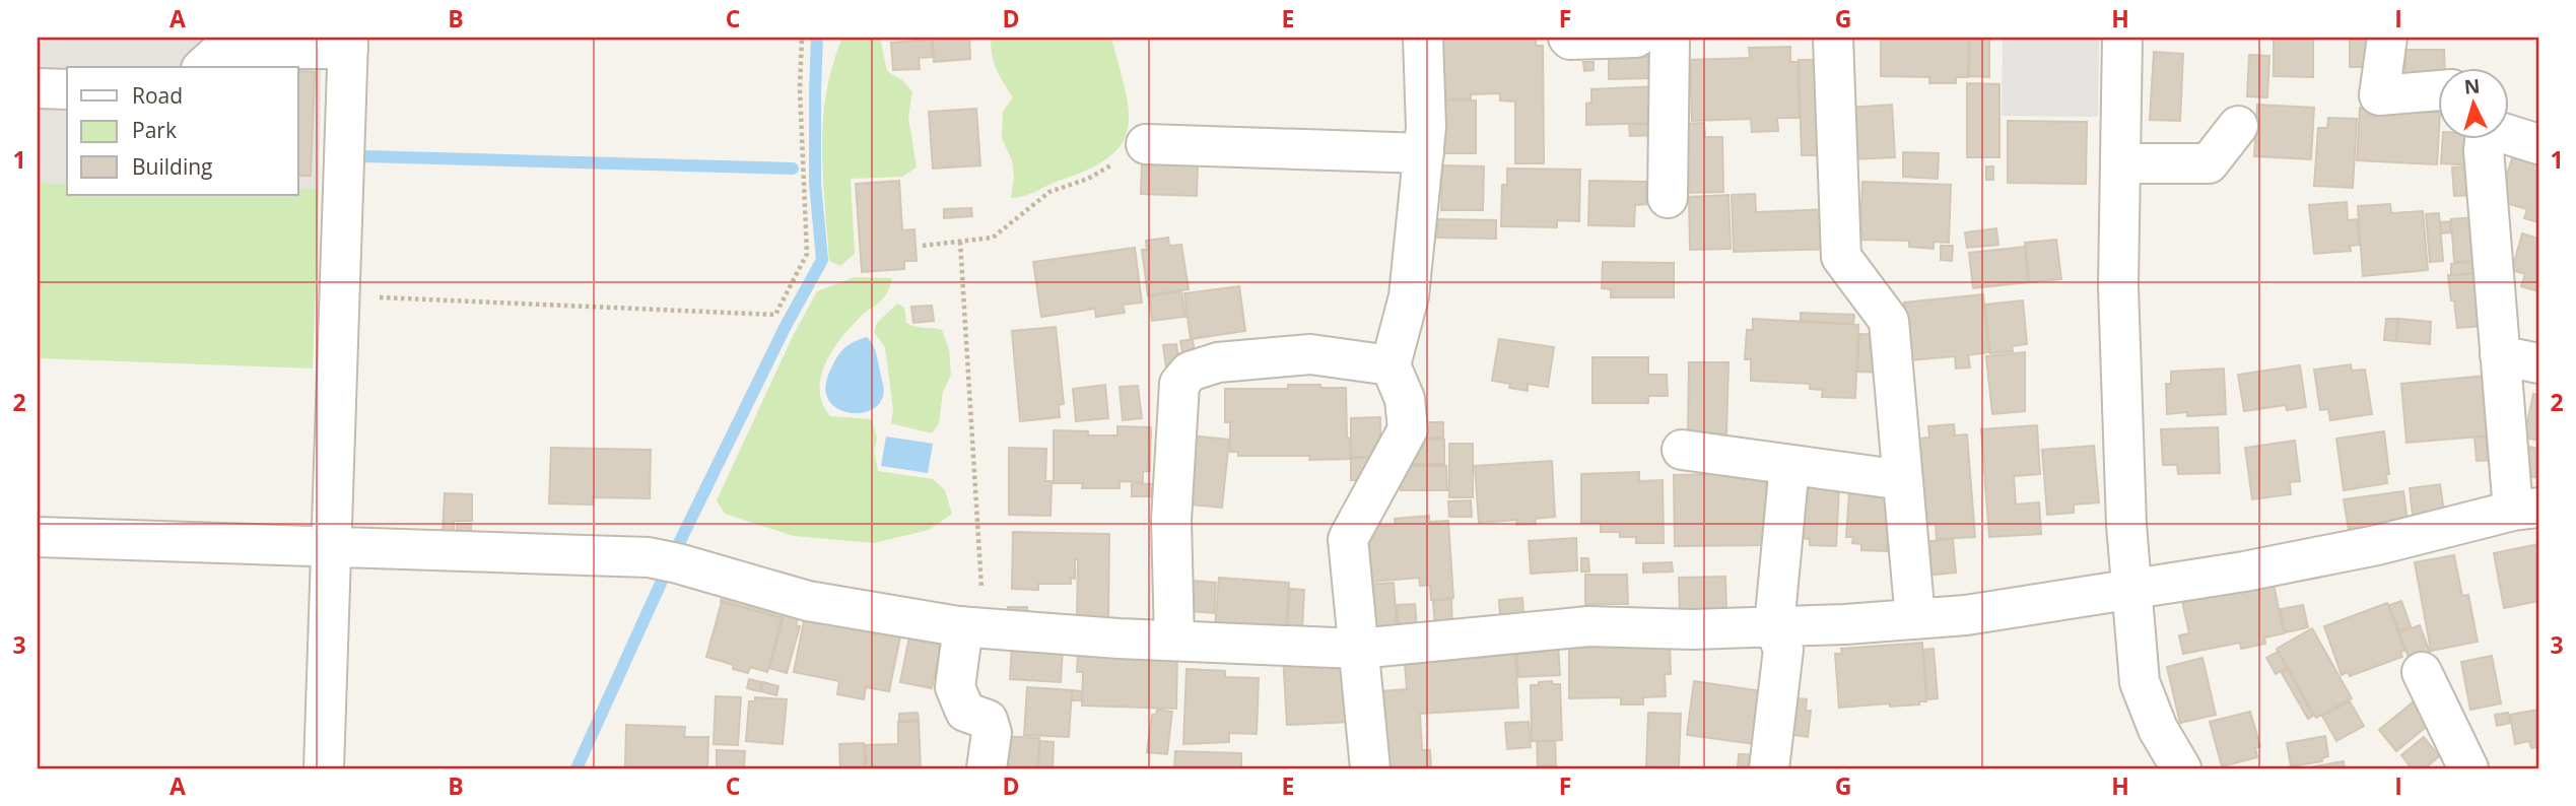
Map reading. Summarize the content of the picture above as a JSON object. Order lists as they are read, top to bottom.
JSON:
{
  "legend": ["Road", "Park", "Building"],
  "north": "top",
  "grid": {
    "columns": [
      "A",
      "B",
      "C",
      "D",
      "E",
      "F",
      "G",
      "H",
      "I"
    ],
    "rows": ["1", "2", "3"]
  }
}
